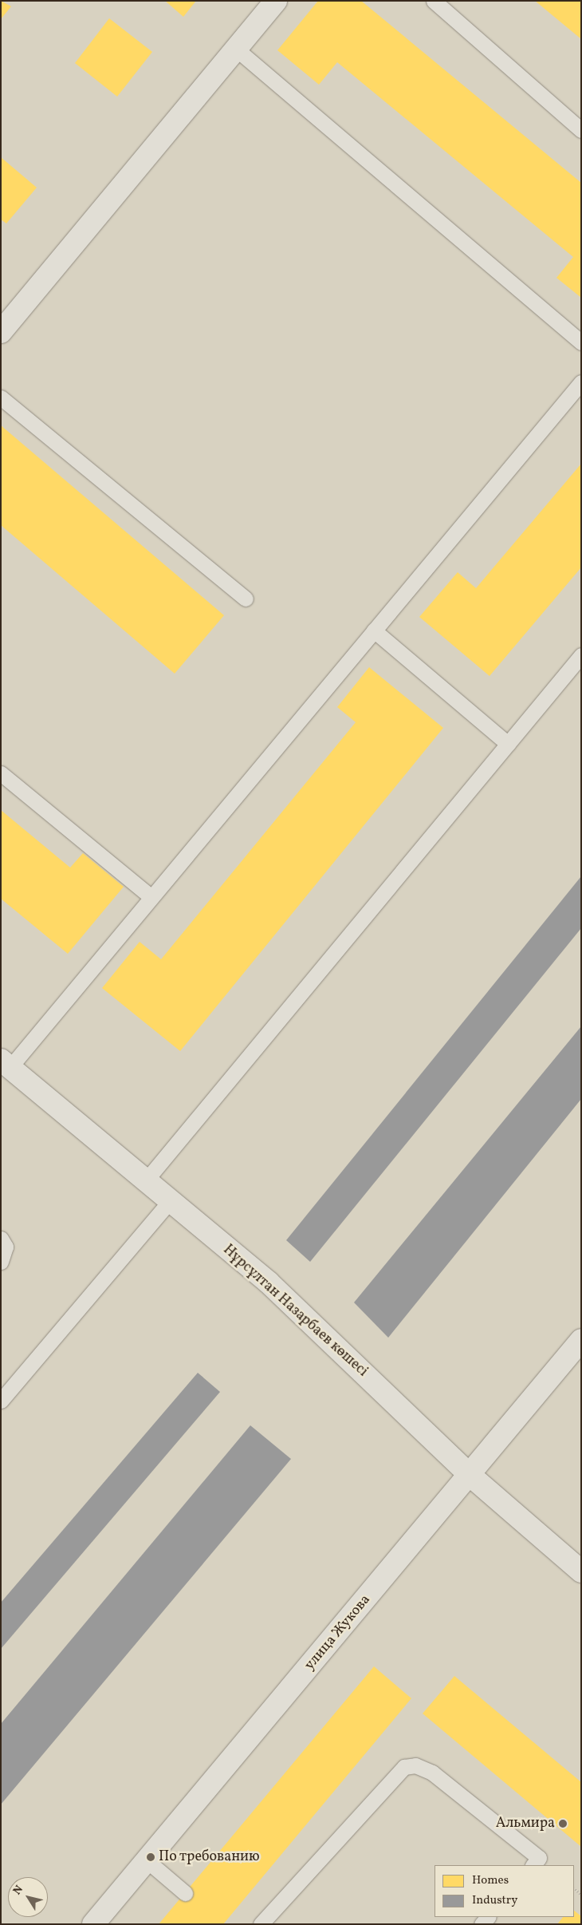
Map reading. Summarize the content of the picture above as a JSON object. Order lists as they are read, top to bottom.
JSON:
{
  "streets": {
    "street": ["Нұрсұлтан Назарбаев көшесі", "улица Жукова"]
  },
  "crossings": [
    ["Нұрсұлтан Назарбаев көшесі", "улица Жукова"]
  ],
  "places": ["Альмира", "По требованию"],
  "legend": ["Homes", "Industry"],
  "north": "top left"
}
